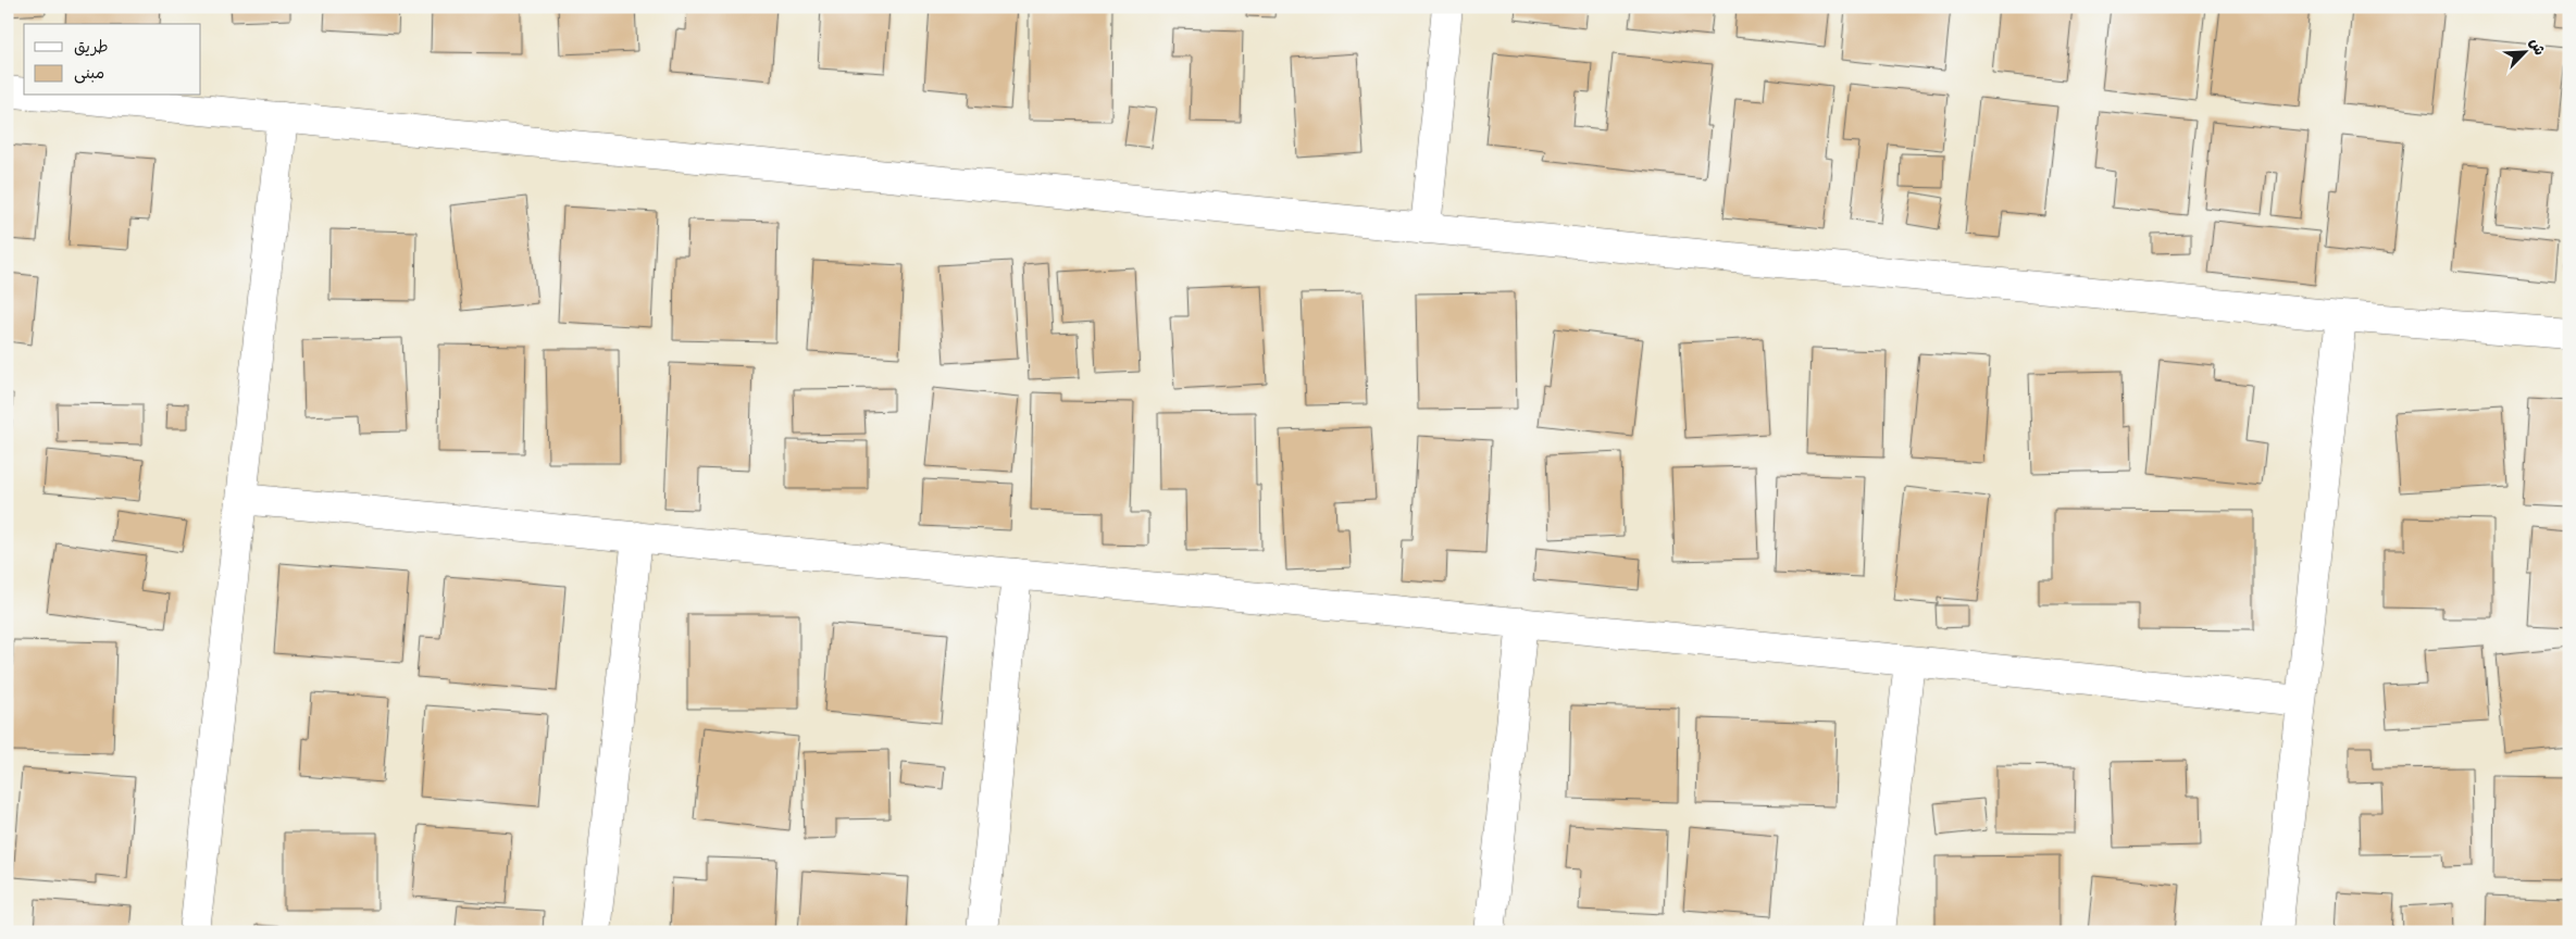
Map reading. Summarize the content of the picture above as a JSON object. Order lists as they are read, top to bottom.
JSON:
{
  "legend": ["طريق", "مبنى"],
  "north": "top right"
}
